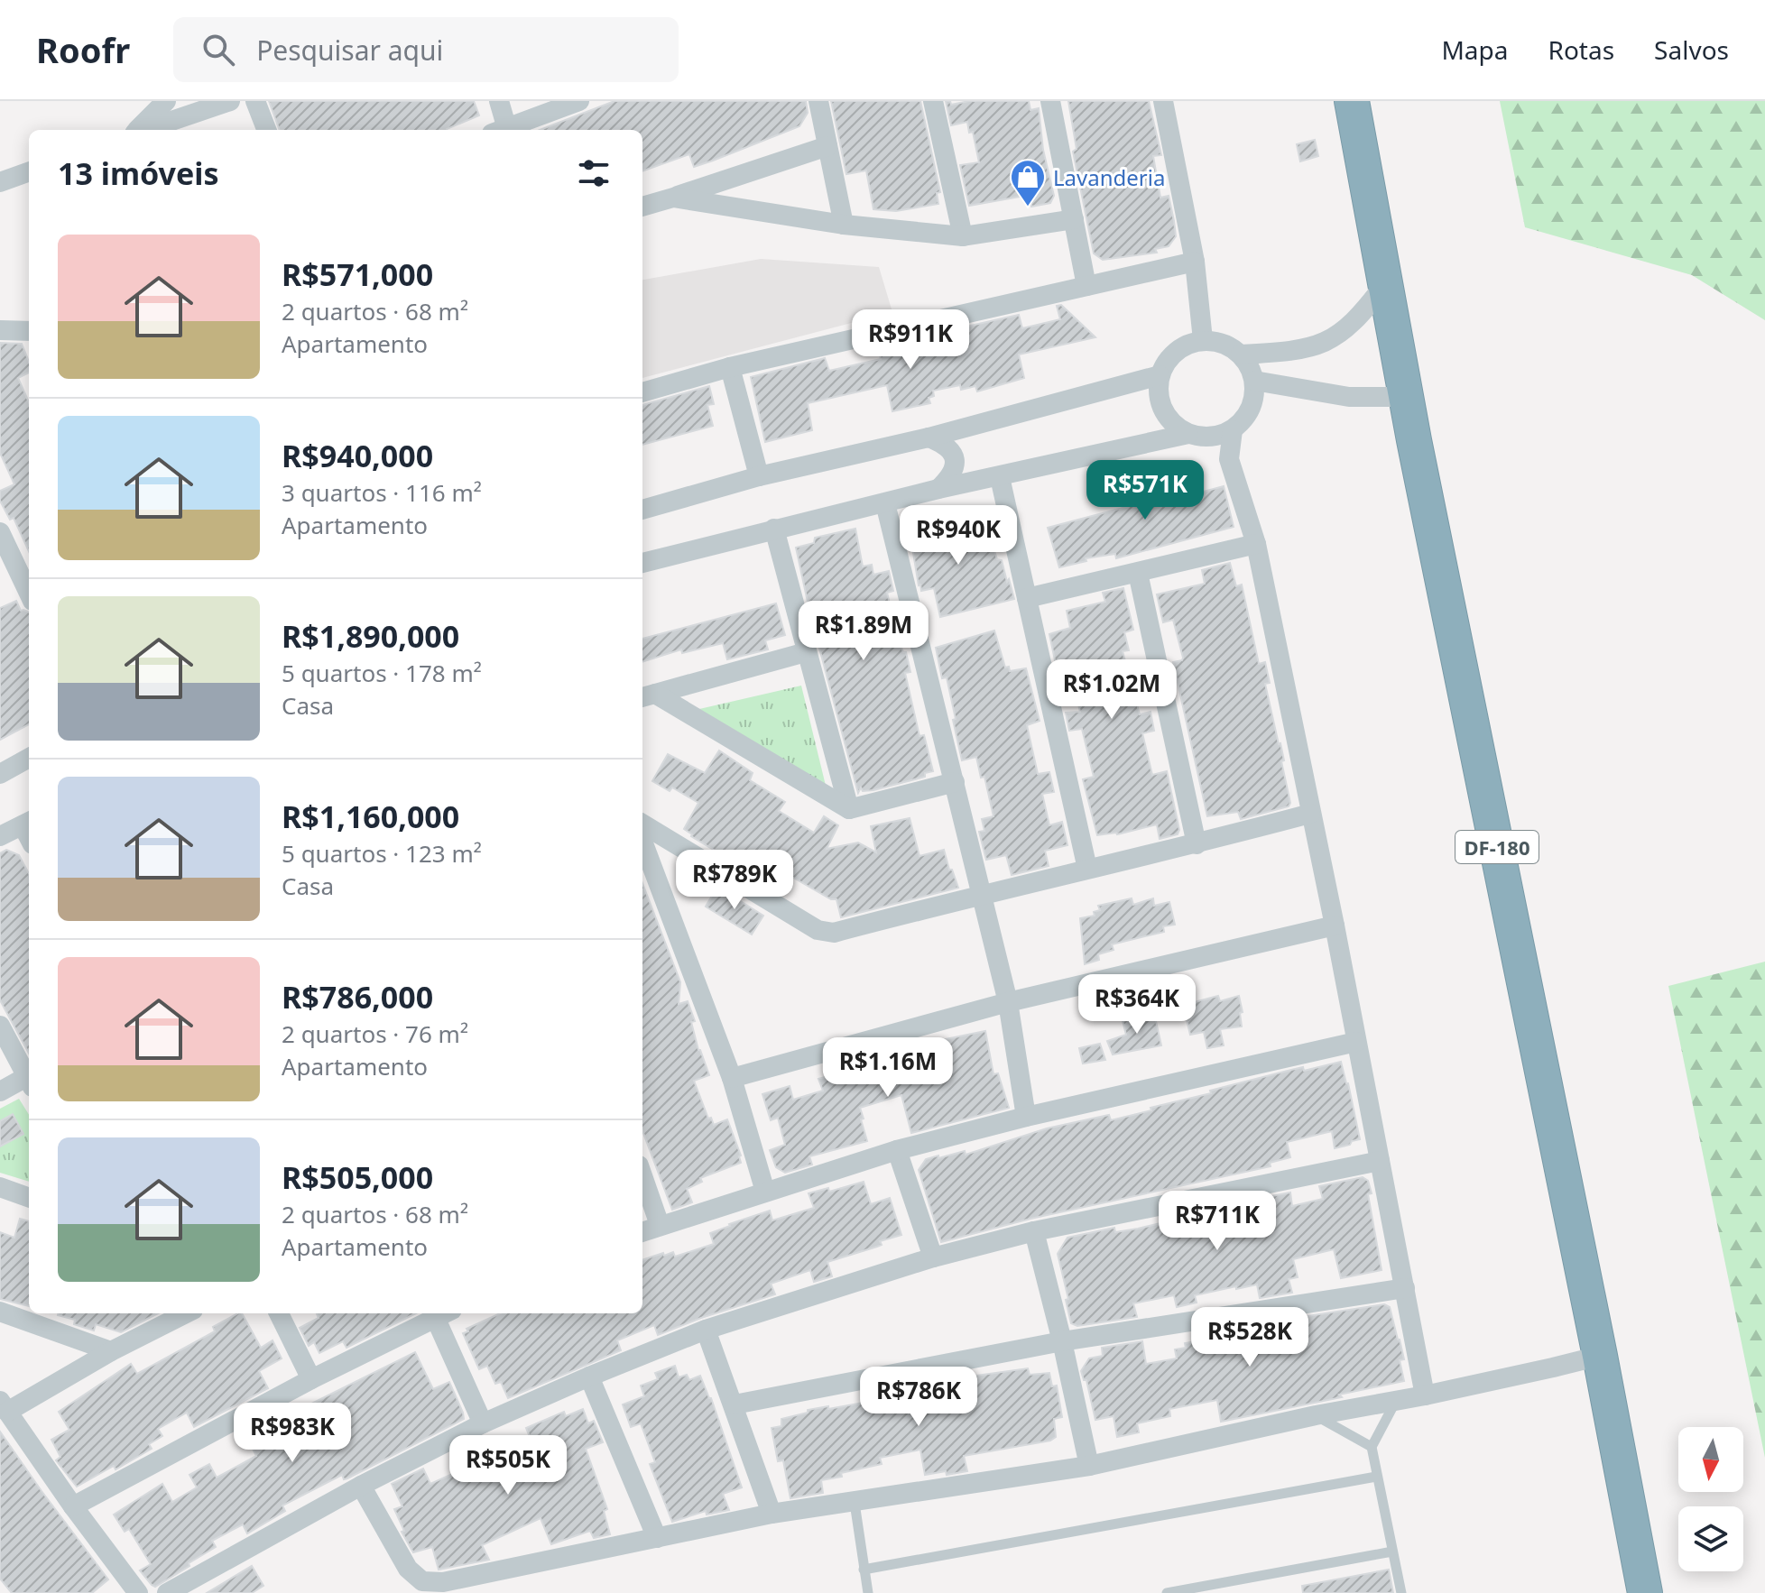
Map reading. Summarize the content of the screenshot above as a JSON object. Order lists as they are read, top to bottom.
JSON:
{
  "streets": {
    "highway": ["DF-180"]
  },
  "places": {
    "shop": ["Lavanderia"]
  },
  "north": "bottom",
  "page": {
    "header": "Roofr",
    "search": "Pesquisar aqui",
    "nav": ["Mapa", "Rotas", "Salvos"],
    "heading": "13 imóveis",
    "list": [
      {
        "name": "R$571,000",
        "note": "2 quartos · 68 m² · Apartamento"
      },
      {
        "name": "R$940,000",
        "note": "3 quartos · 116 m² · Apartamento"
      },
      {
        "name": "R$1,890,000",
        "note": "5 quartos · 178 m² · Casa"
      },
      {
        "name": "R$1,160,000",
        "note": "5 quartos · 123 m² · Casa"
      },
      {
        "name": "R$786,000",
        "note": "2 quartos · 76 m² · Apartamento"
      },
      {
        "name": "R$505,000",
        "note": "2 quartos · 68 m² · Apartamento"
      }
    ],
    "price": [
      "R$911K",
      "R$571K",
      "R$940K",
      "R$1.89M",
      "R$1.02M",
      "R$789K",
      "R$364K",
      "R$1.16M",
      "R$711K",
      "R$528K",
      "R$786K",
      "R$983K",
      "R$505K"
    ]
  }
}
